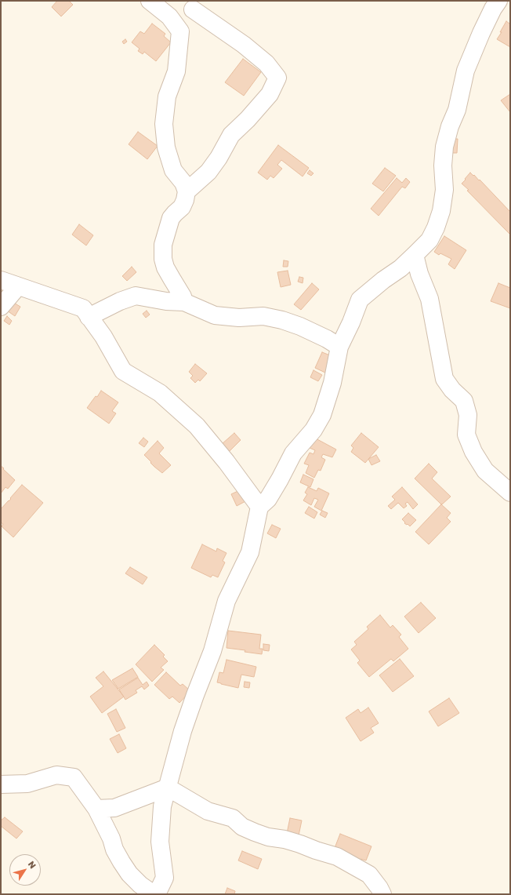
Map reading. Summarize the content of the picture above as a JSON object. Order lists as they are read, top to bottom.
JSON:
{
  "north": "top right"
}
